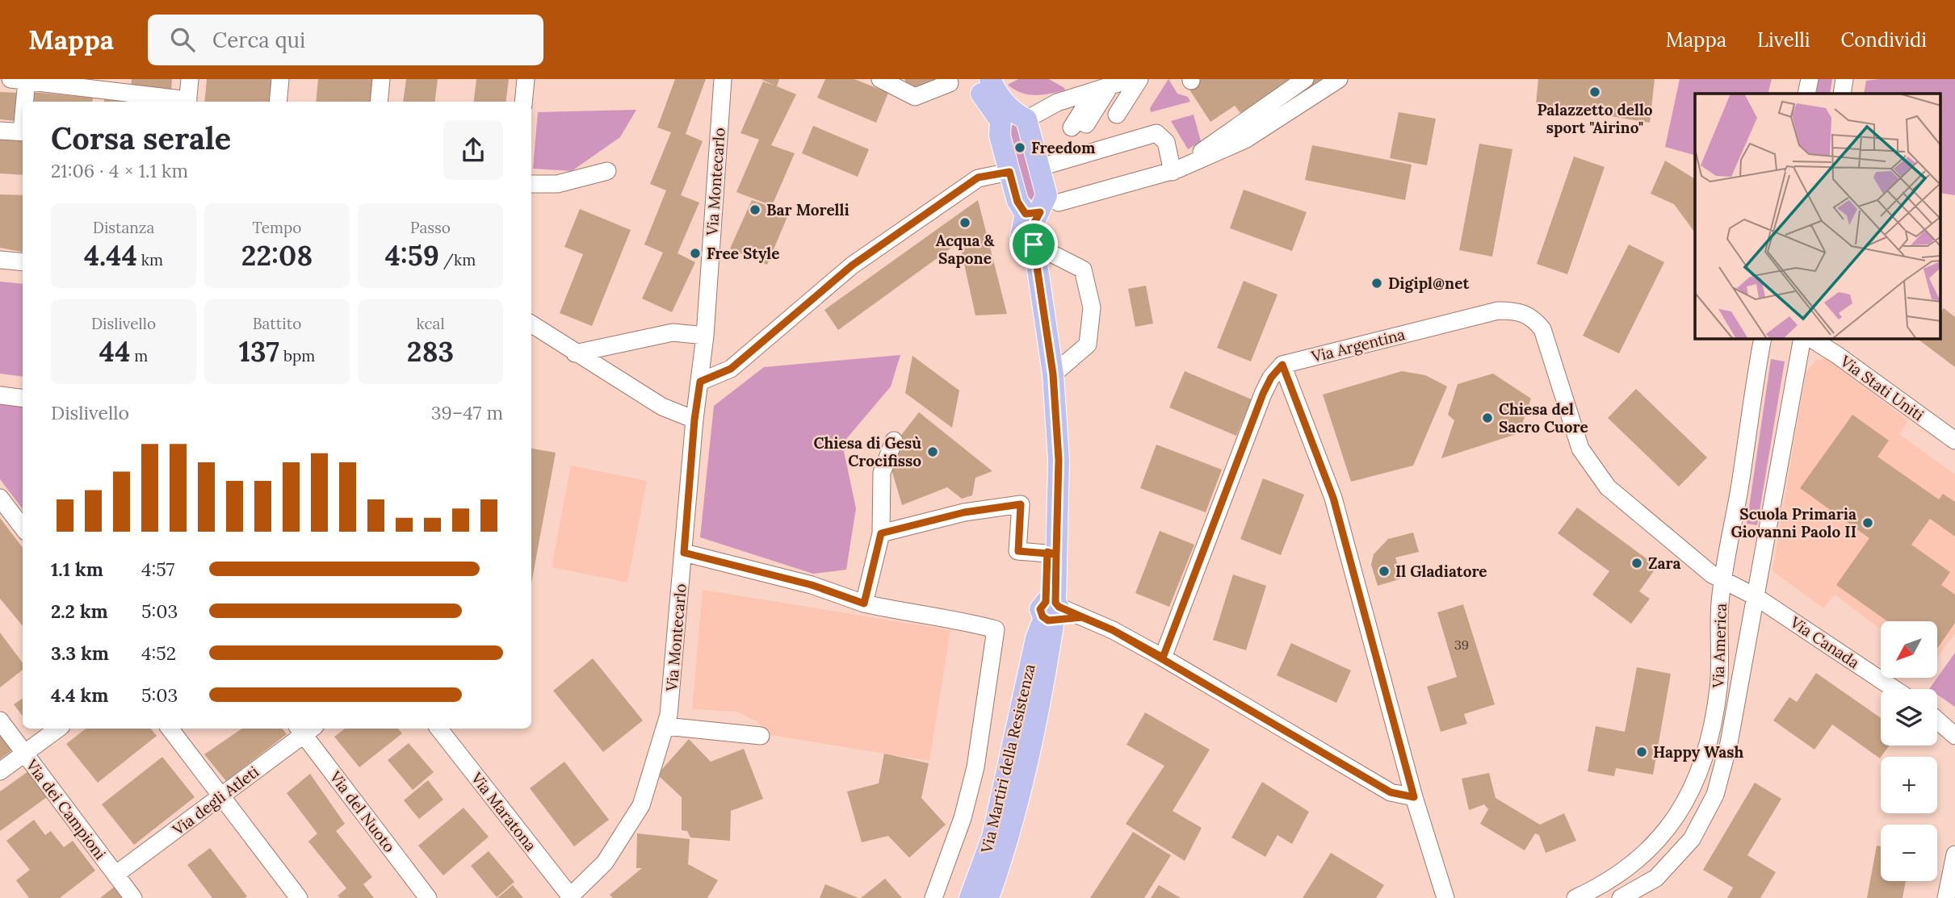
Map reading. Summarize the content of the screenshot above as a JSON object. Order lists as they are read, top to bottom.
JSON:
{
  "streets": {
    "main road": ["Via Martiri della Resistenza"],
    "street": [
      "Via Montecarlo",
      "Via Argentina",
      "Via Stati Uniti",
      "Via Canada",
      "Via America",
      "Via degli Atleti",
      "Via dei Campioni",
      "Via del Nuoto",
      "Via Maratona"
    ]
  },
  "crossings": [
    ["Via Montecarlo", "Via Maratona"],
    ["Via Argentina", "Via Canada"],
    ["Via Argentina", "Via America"],
    ["Via Canada", "Via America"],
    ["Via degli Atleti", "Via dei Campioni"],
    ["Via degli Atleti", "Via del Nuoto"]
  ],
  "places": [
    "Palazzetto dello sport \"Airino\"",
    "Freedom",
    "Bar Morelli",
    "Acqua & Sapone",
    "Free Style",
    "Digipl@net",
    "Chiesa del Sacro Cuore",
    "Chiesa di Gesù Crocifisso",
    "Scuola Primaria Giovanni Paolo II",
    "Zara",
    "Il Gladiatore",
    "Happy Wash"
  ],
  "house_numbers": ["39"],
  "north": "bottom left",
  "page": {
    "header": "Mappa",
    "search": "Cerca qui",
    "nav": ["Mappa", "Livelli", "Condividi"],
    "heading": ["Corsa serale", "21:06 · 4 × 1.1 km"],
    "stats": [
      ["Distanza", "4.44 km"],
      ["Tempo", "22:08"],
      ["Passo", "4:59 /km"],
      ["Dislivello", "44 m"],
      ["Battito", "137 bpm"],
      ["kcal", "283"]
    ],
    "chart": ["Dislivello", "39–47 m"],
    "list": [
      {
        "name": "1.1 km",
        "note": "4:57"
      },
      {
        "name": "2.2 km",
        "note": "5:03"
      },
      {
        "name": "3.3 km",
        "note": "4:52"
      },
      {
        "name": "4.4 km",
        "note": "5:03"
      }
    ],
    "map_buttons": ["+", "−"]
  }
}
